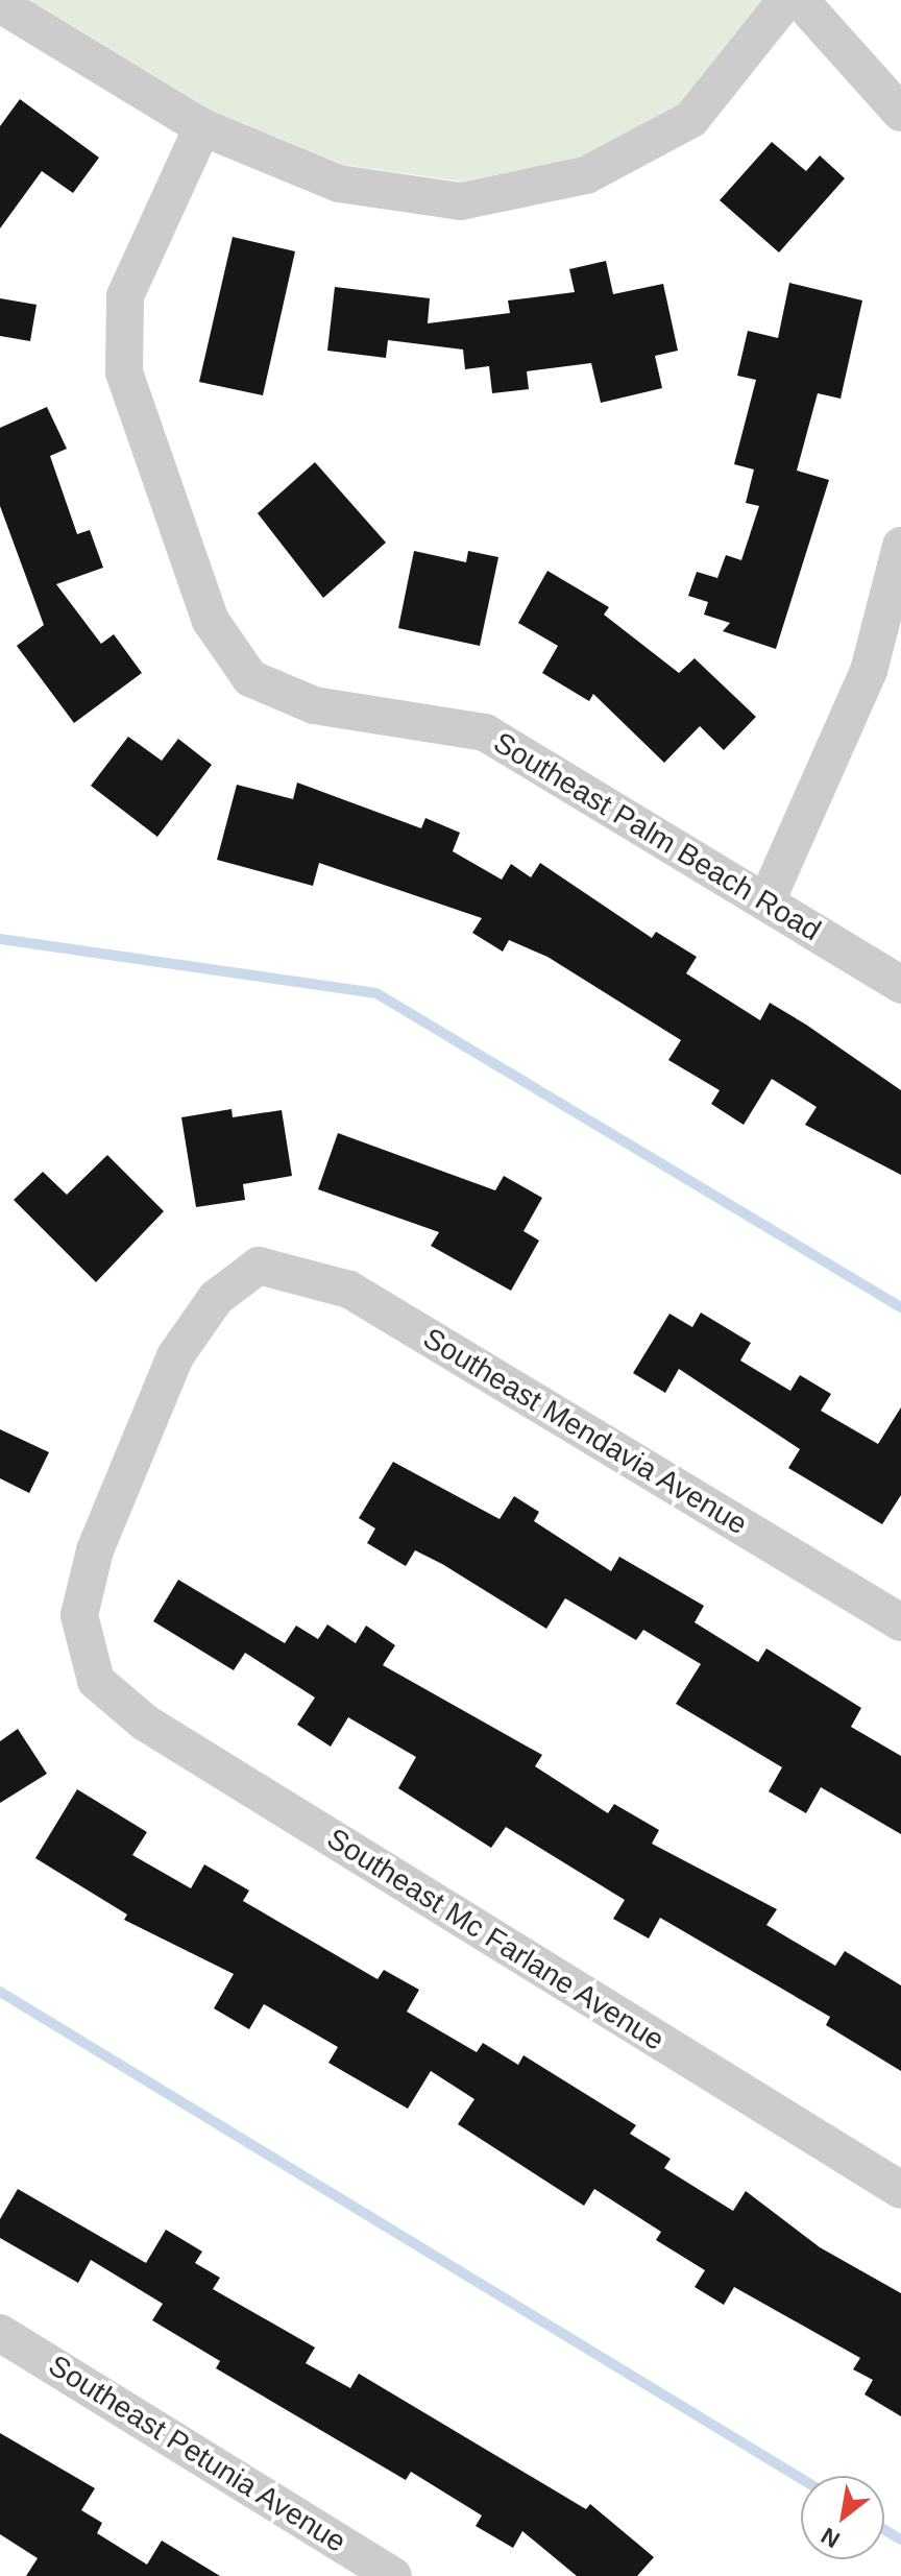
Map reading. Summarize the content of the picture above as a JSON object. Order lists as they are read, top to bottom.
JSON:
{
  "streets": {
    "street": [
      "Southeast Palm Beach Road",
      "Southeast Mendavia Avenue",
      "Southeast Mc Farlane Avenue",
      "Southeast Petunia Avenue"
    ]
  },
  "crossings": [
    ["Southeast Mendavia Avenue", "Southeast Mc Farlane Avenue"]
  ],
  "north": "bottom left"
}
